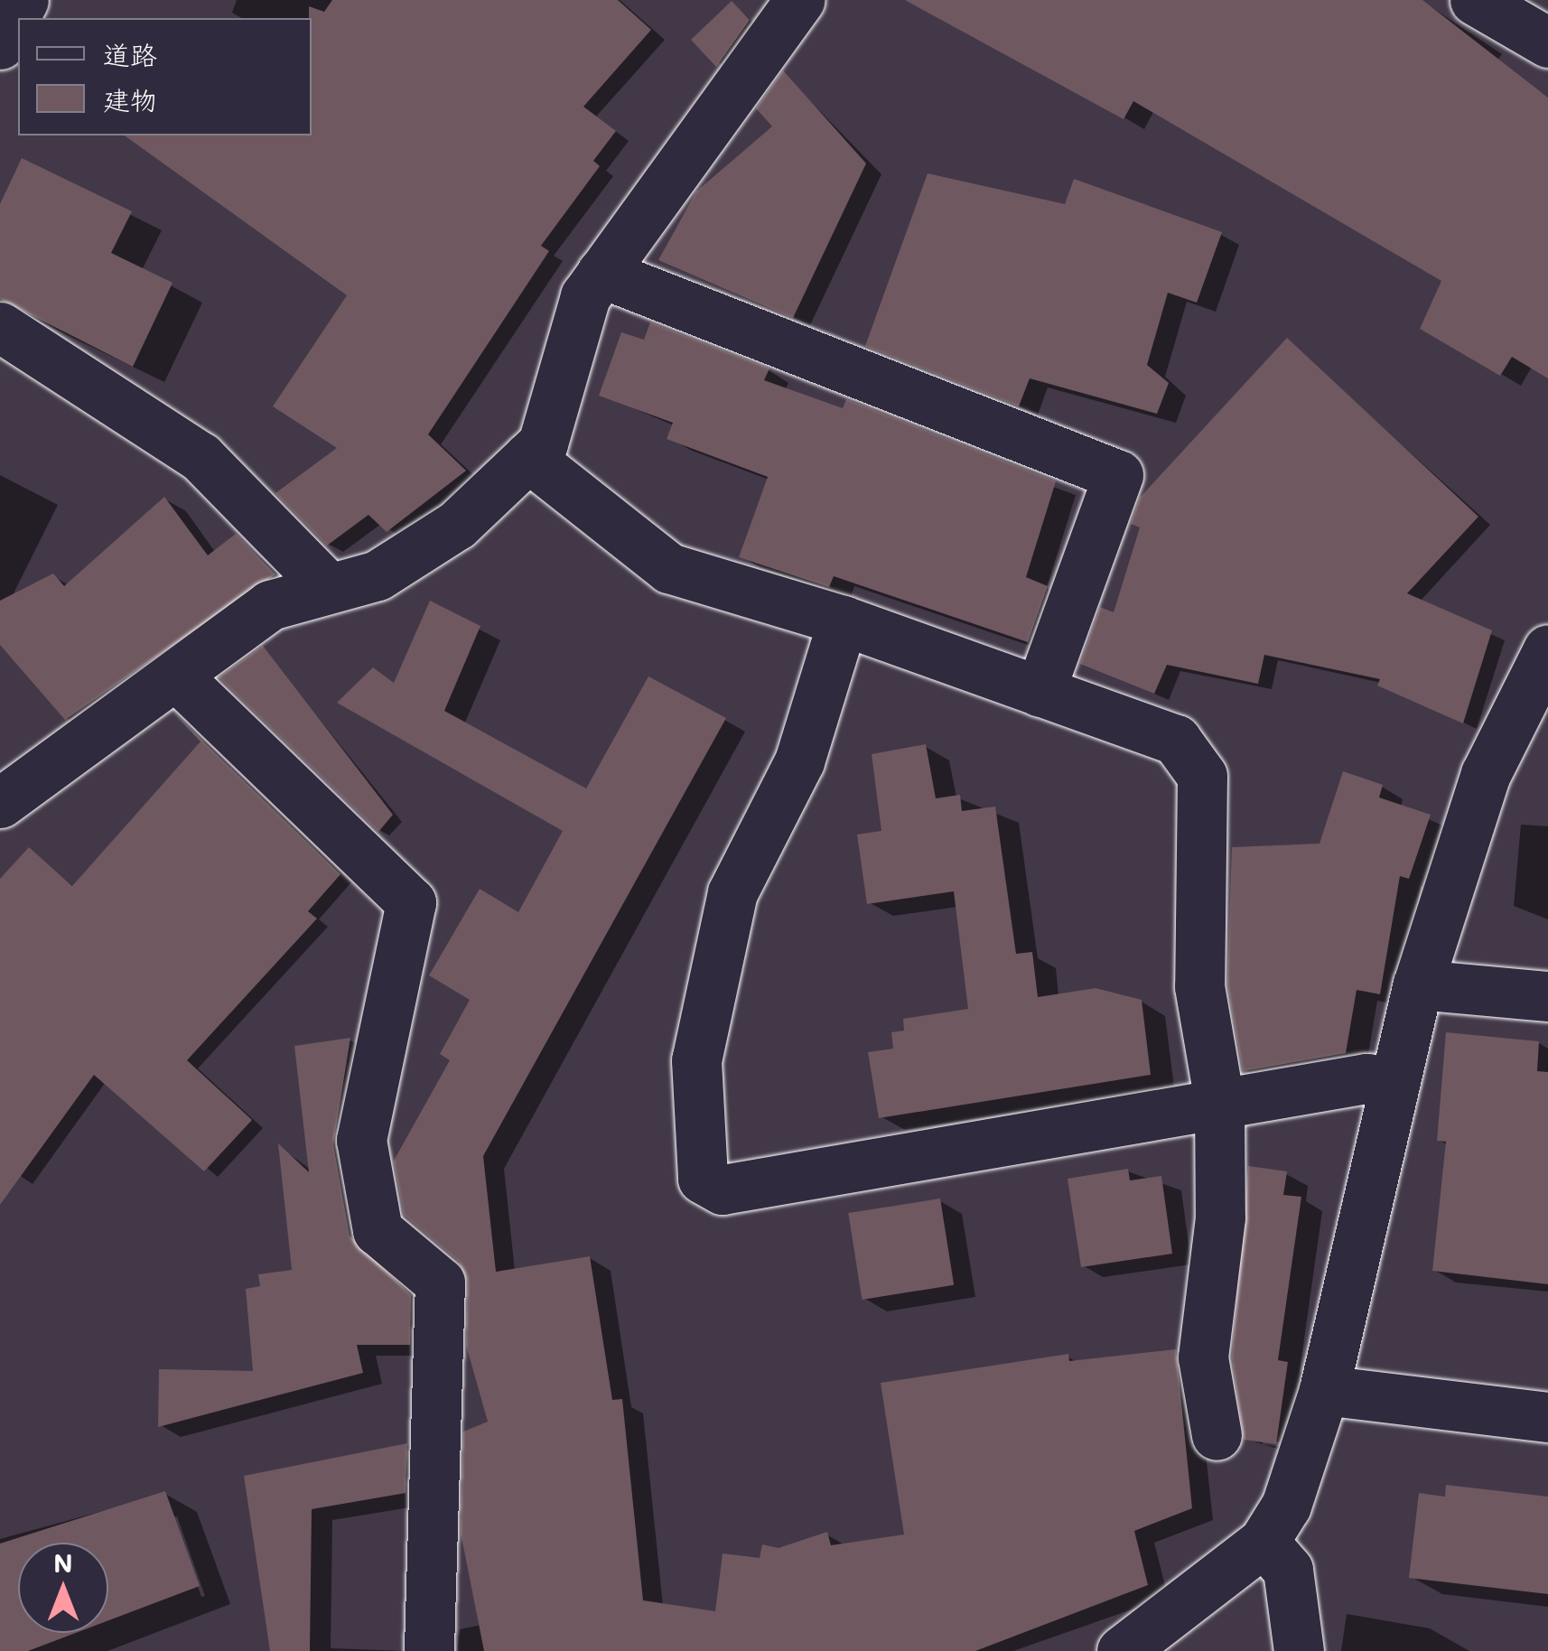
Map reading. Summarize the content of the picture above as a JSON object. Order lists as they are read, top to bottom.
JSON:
{
  "legend": ["道路", "建物"],
  "north": "top"
}
